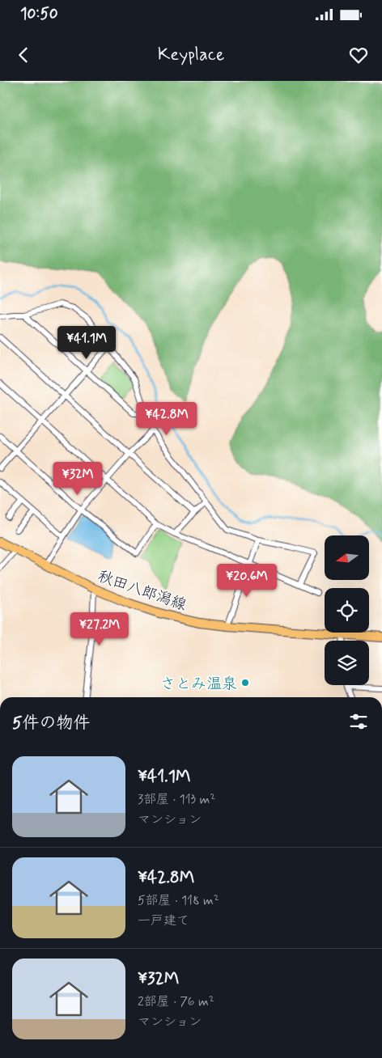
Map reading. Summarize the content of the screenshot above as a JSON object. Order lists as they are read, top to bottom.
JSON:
{
  "streets": {
    "main road": ["秋田八郎潟線"]
  },
  "places": ["さとみ温泉"],
  "north": "left",
  "page": {
    "status": "10:50",
    "header": "Keyplace",
    "price": [
      "¥41.1M",
      "¥42.8M",
      "¥32M",
      "¥20.6M",
      "¥27.2M"
    ],
    "heading": "5件の物件",
    "list": [
      {
        "name": "¥41.1M",
        "note": "3部屋 · 113 m² · マンション"
      },
      {
        "name": "¥42.8M",
        "note": "5部屋 · 118 m² · 一戸建て"
      },
      {
        "name": "¥32M",
        "note": "2部屋 · 76 m² · マンション"
      }
    ]
  }
}
